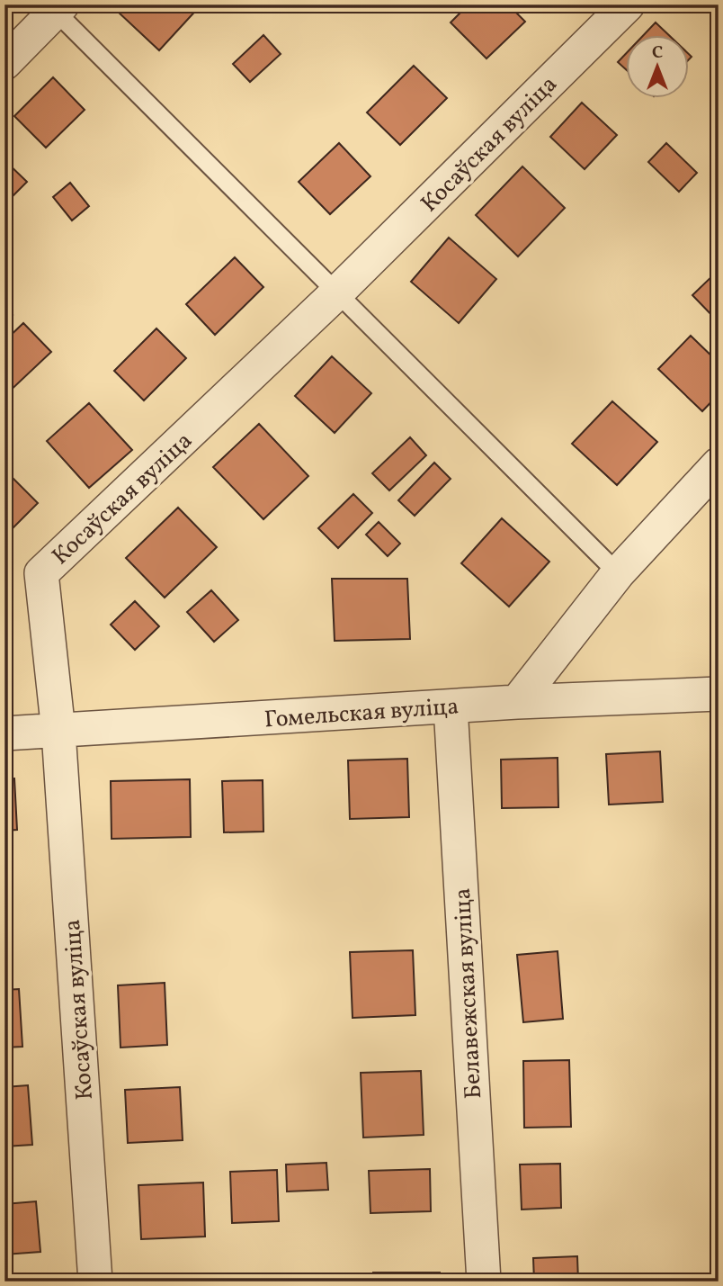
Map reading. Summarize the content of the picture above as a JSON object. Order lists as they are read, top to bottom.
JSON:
{
  "streets": {
    "street": ["Косаўская вуліца", "Гомельская вуліца", "Белавежская вуліца"]
  },
  "crossings": [
    ["Косаўская вуліца", "Гомельская вуліца"],
    ["Гомельская вуліца", "Белавежская вуліца"]
  ],
  "north": "top"
}
